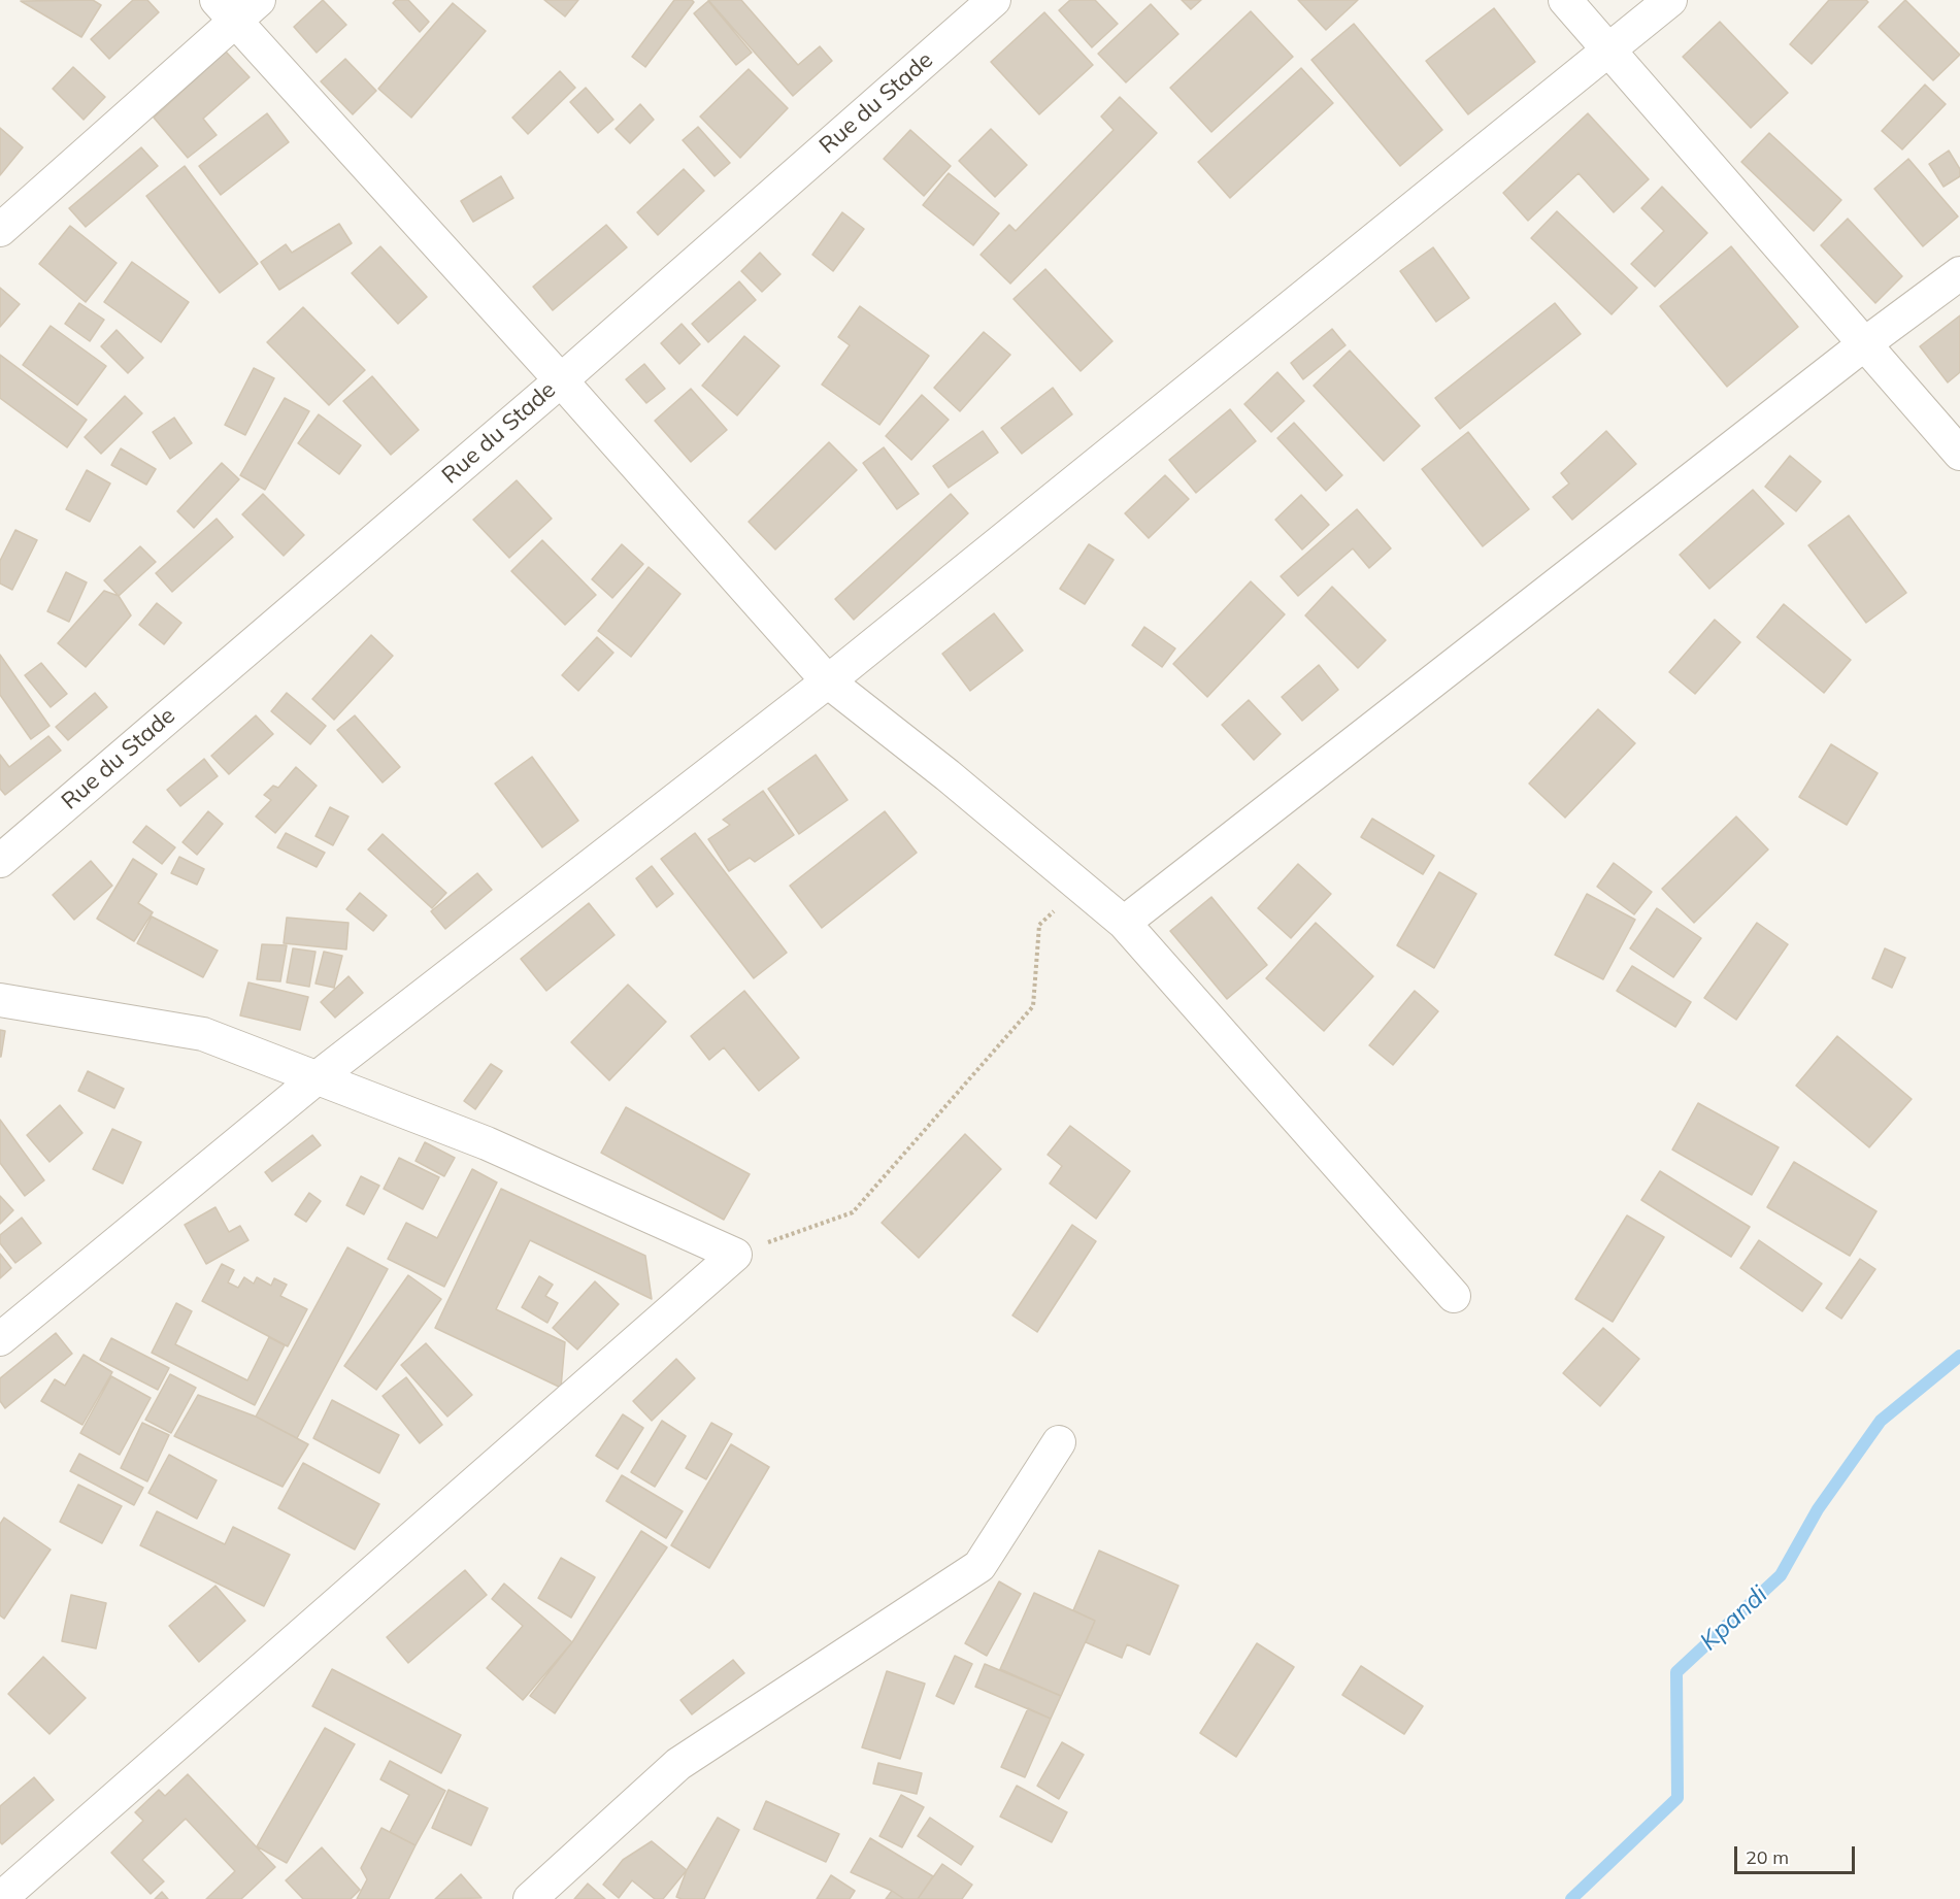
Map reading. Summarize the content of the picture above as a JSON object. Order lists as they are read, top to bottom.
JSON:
{
  "streets": {
    "street": ["Rue du Stade"]
  },
  "water": ["Kpandi"],
  "scale_bar": "20 m"
}
